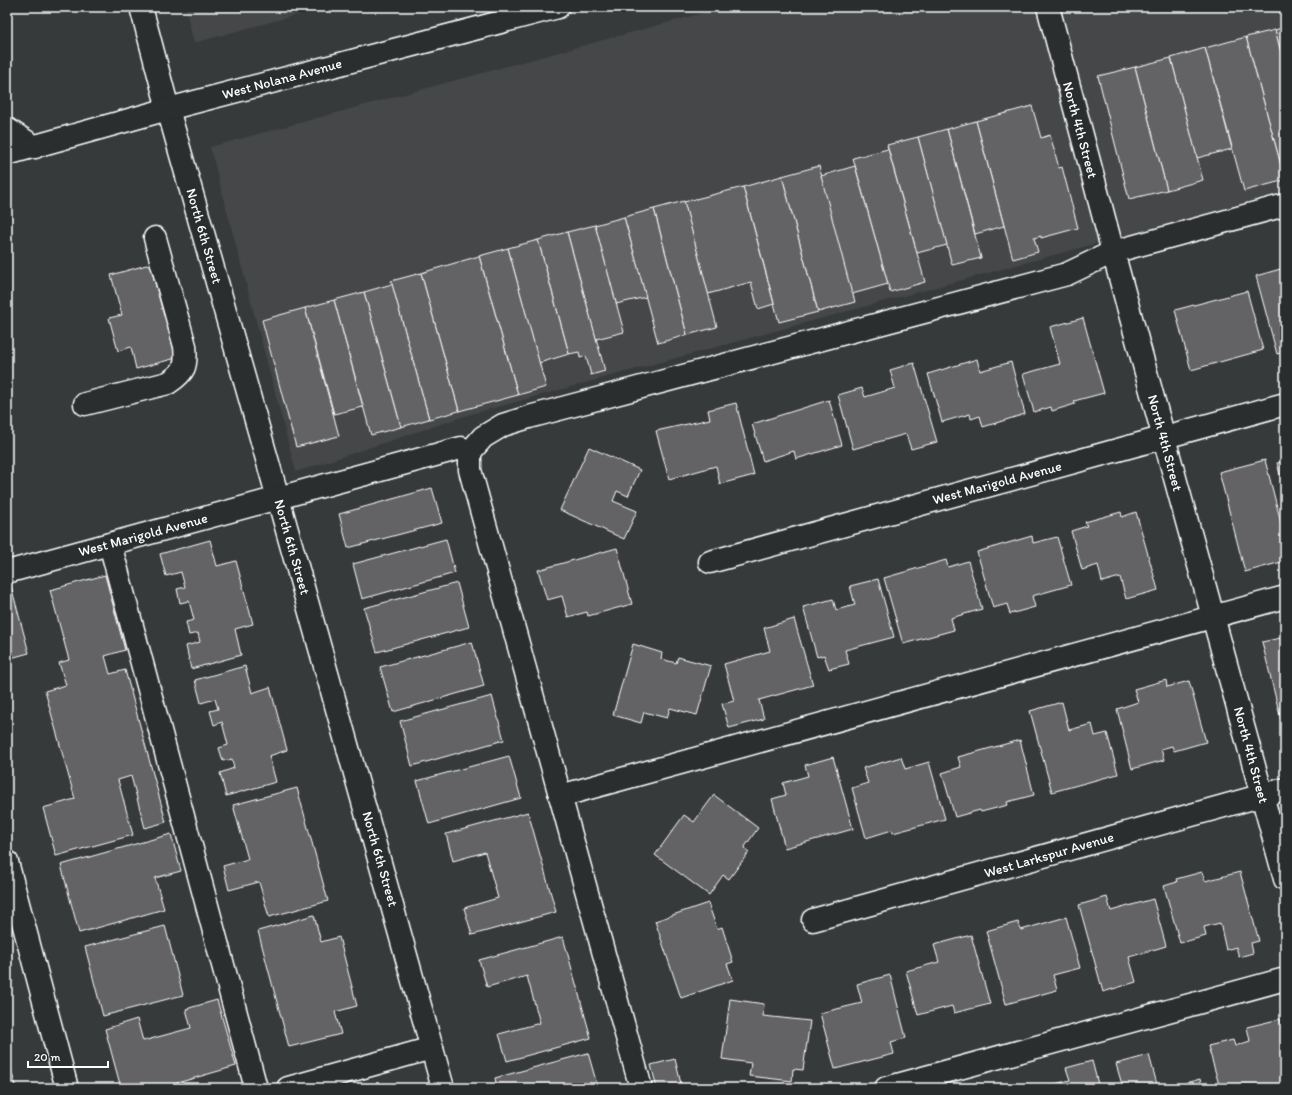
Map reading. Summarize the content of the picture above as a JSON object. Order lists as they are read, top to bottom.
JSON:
{
  "streets": {
    "street": [
      "West Nolana Avenue",
      "North 4th Street",
      "North 6th Street",
      "West Marigold Avenue",
      "West Larkspur Avenue"
    ]
  },
  "crossings": [
    ["West Nolana Avenue", "North 6th Street"],
    ["North 4th Street", "West Marigold Avenue"],
    ["North 4th Street", "West Larkspur Avenue"],
    ["North 6th Street", "West Marigold Avenue"]
  ],
  "scale_bar": "20 m"
}
